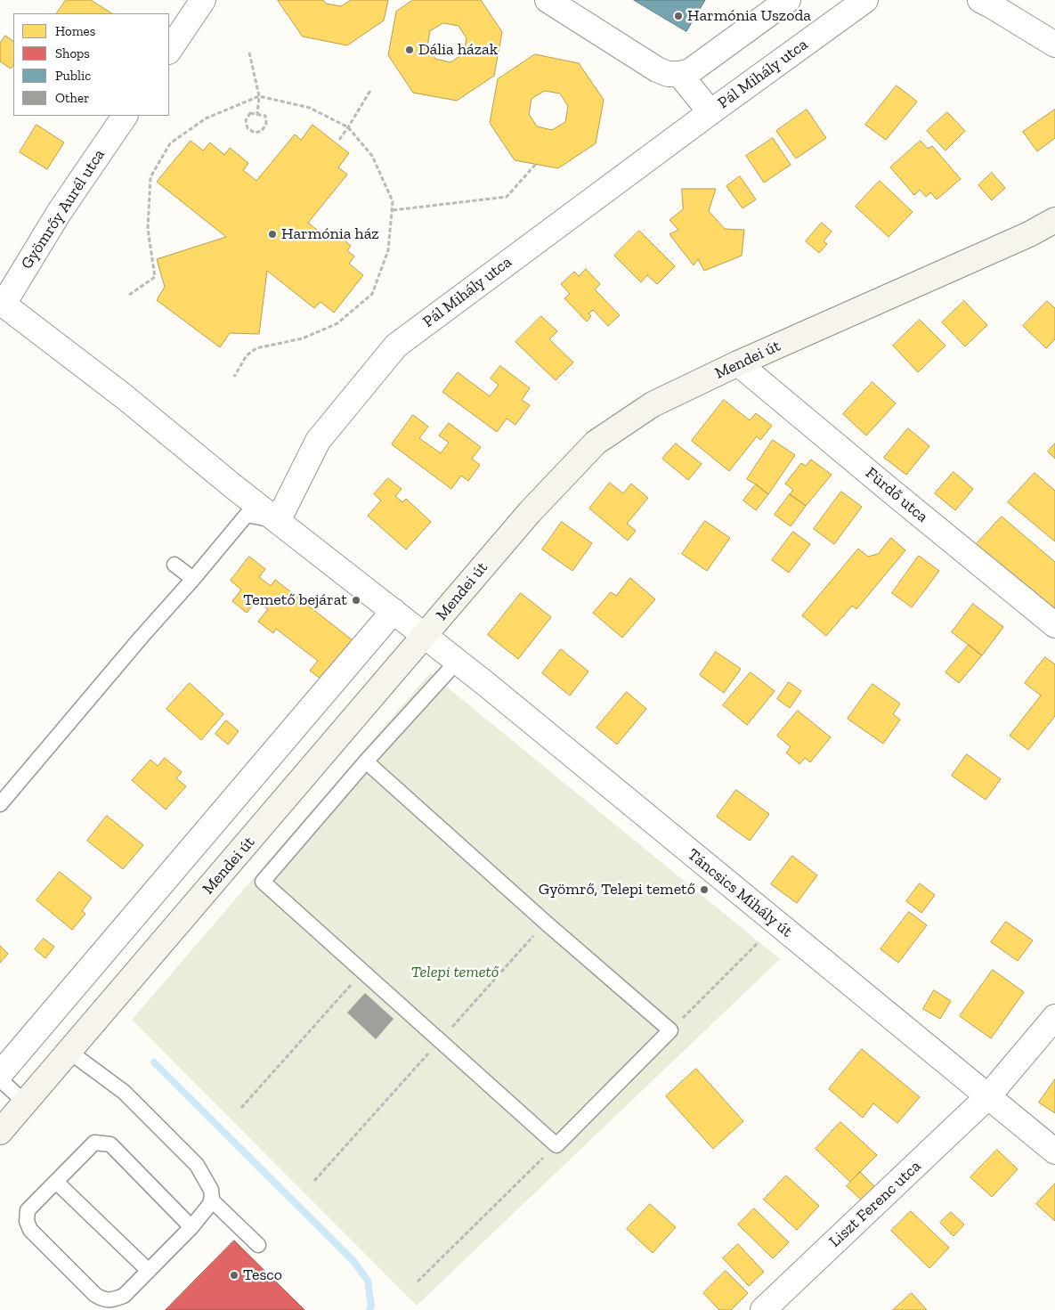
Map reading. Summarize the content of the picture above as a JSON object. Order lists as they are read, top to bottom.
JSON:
{
  "streets": {
    "main road": ["Mendei út"],
    "street": [
      "Pál Mihály utca",
      "Gyömrőy Aurél utca",
      "Fürdő utca",
      "Táncsics Mihály út",
      "Liszt Ferenc utca"
    ]
  },
  "crossings": [
    ["Pál Mihály utca", "Táncsics Mihály út"],
    ["Gyömrőy Aurél utca", "Táncsics Mihály út"],
    ["Mendei út", "Fürdő utca"],
    ["Mendei út", "Táncsics Mihály út"],
    ["Táncsics Mihály út", "Liszt Ferenc utca"]
  ],
  "parks": ["Telepi temető"],
  "places": [
    "Harmónia Uszoda",
    "Dália házak",
    "Harmónia ház",
    "Temető bejárat",
    "Gyömrő, Telepi temető",
    "Tesco"
  ],
  "legend": [
    "Homes",
    "Shops",
    "Public",
    "Other"
  ]
}
